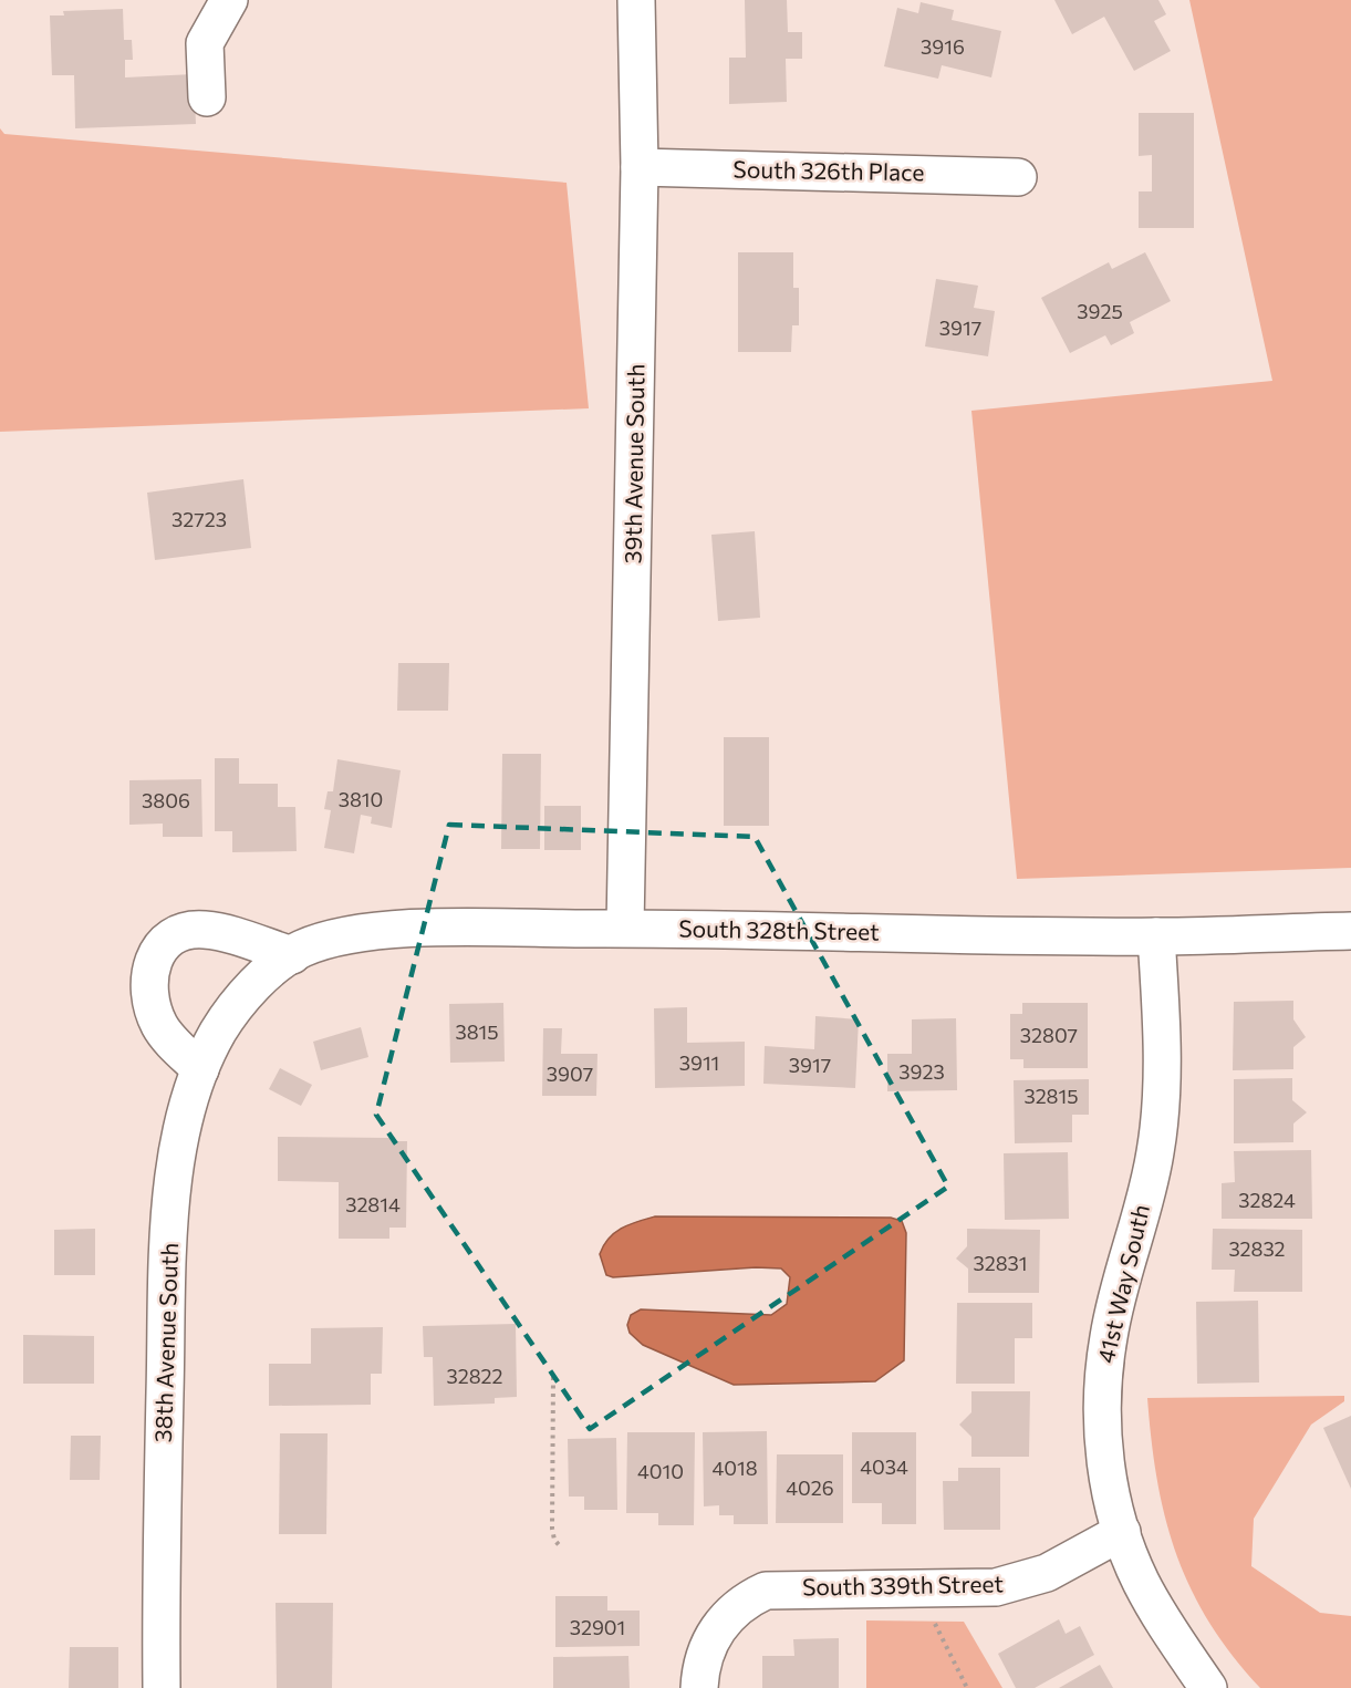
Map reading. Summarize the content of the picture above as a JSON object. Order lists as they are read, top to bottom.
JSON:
{
  "streets": {
    "street": [
      "South 326th Place",
      "39th Avenue South",
      "South 328th Street",
      "41st Way South",
      "38th Avenue South",
      "South 339th Street"
    ]
  },
  "crossings": [
    ["South 326th Place", "39th Avenue South"],
    ["39th Avenue South", "South 328th Street"],
    ["South 328th Street", "41st Way South"],
    ["South 328th Street", "38th Avenue South"],
    ["41st Way South", "South 339th Street"]
  ],
  "house_numbers": [
    "3916",
    "3925",
    "3917",
    "32723",
    "3810",
    "3806",
    "3815",
    "32807",
    "3911",
    "3917",
    "3923",
    "3907",
    "32815",
    "32824",
    "32814",
    "32832",
    "32831",
    "32822",
    "4034",
    "4018",
    "4010",
    "4026",
    "32901"
  ]
}
